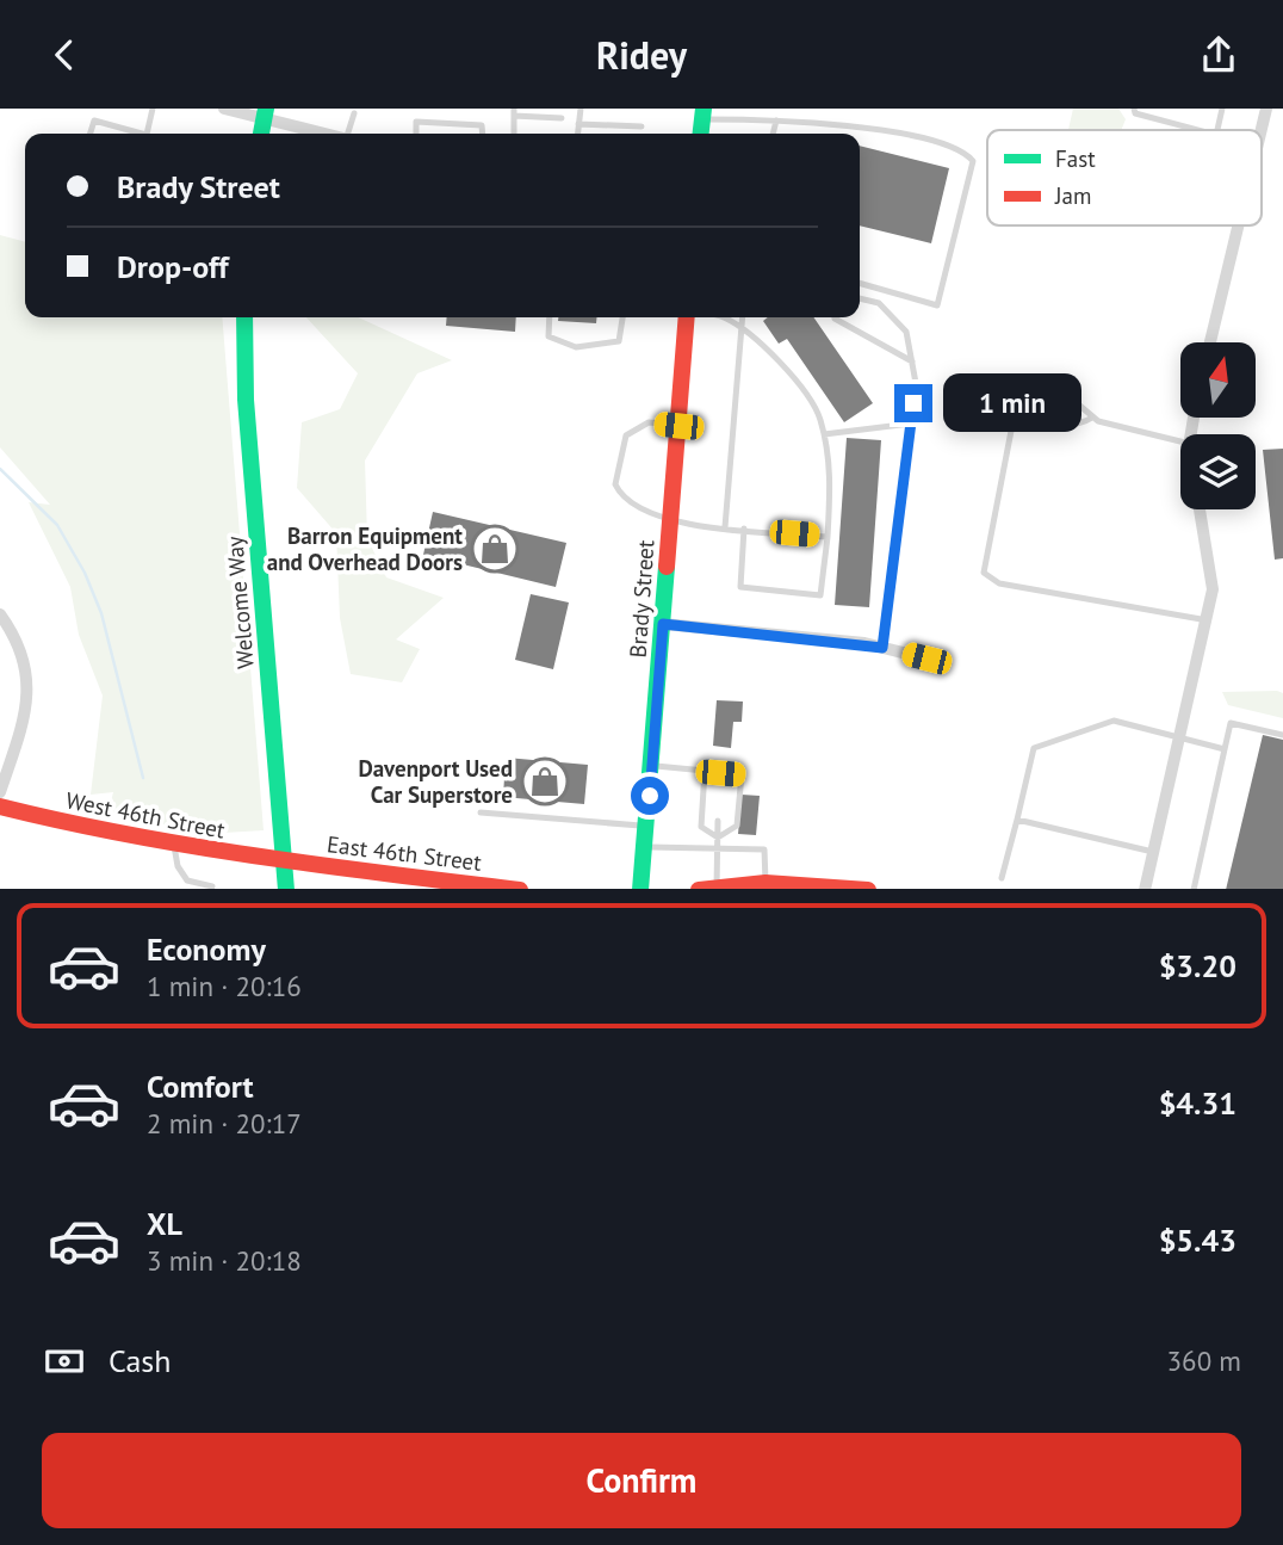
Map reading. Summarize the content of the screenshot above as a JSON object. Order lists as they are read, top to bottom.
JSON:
{
  "streets": {
    "main road": [
      "Brady Street",
      "Welcome Way",
      "West 46th Street",
      "East 46th Street"
    ]
  },
  "crossings": [
    ["Welcome Way", "West 46th Street"],
    ["Welcome Way", "East 46th Street"],
    ["West 46th Street", "East 46th Street"]
  ],
  "places": {
    "shop": ["Barron Equipment and Overhead Doors", "Davenport Used Car Superstore"]
  },
  "legend": ["Fast", "Jam"],
  "north": "top",
  "page": {
    "header": "Ridey",
    "banner": ["Brady Street", "Drop-off"],
    "bubble": "1 min",
    "list": [
      {
        "name": "Economy",
        "note": "1 min · 20:16",
        "value": "$3.20"
      },
      {
        "name": "Comfort",
        "note": "2 min · 20:17",
        "value": "$4.31"
      },
      {
        "name": "XL",
        "note": "3 min · 20:18",
        "value": "$5.43"
      }
    ],
    "pay": ["Cash", "360 m"],
    "buttons": "Confirm"
  }
}
